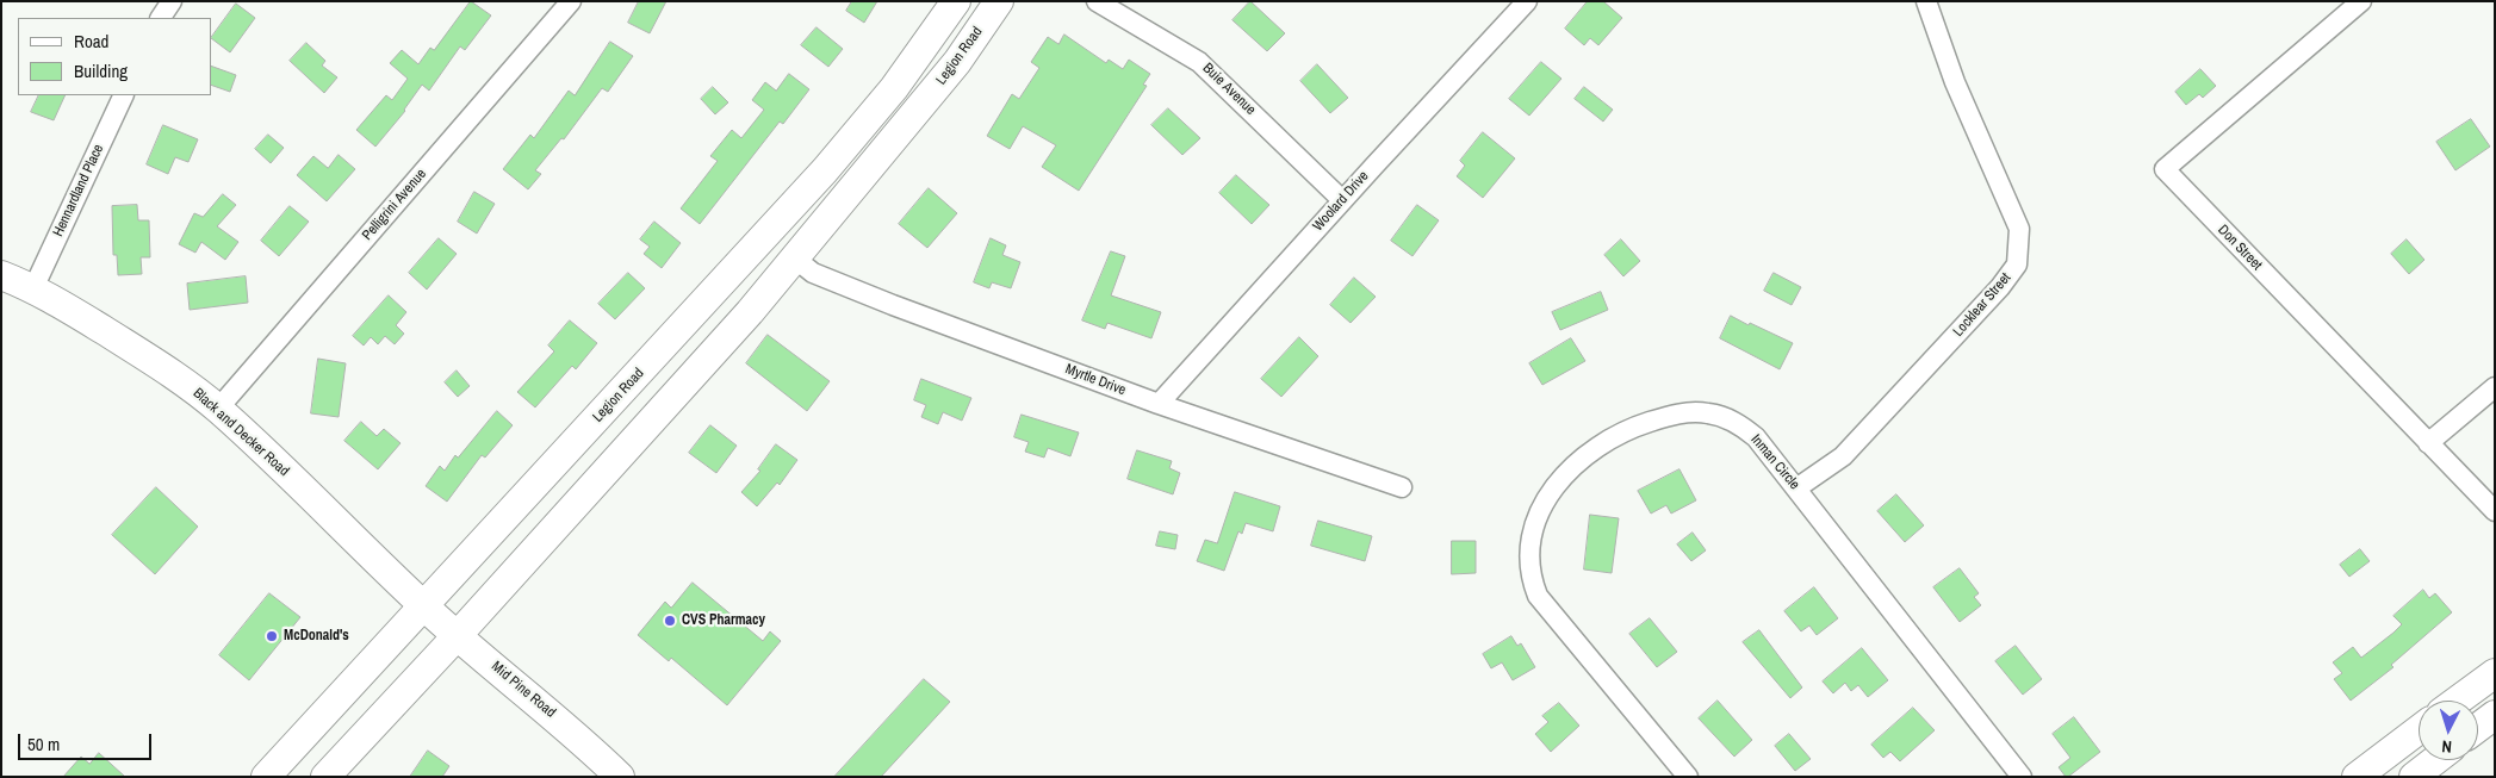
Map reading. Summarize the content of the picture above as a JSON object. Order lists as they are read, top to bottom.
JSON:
{
  "streets": {
    "main road": ["Legion Road", "Black and Decker Road", "Mid Pine Road"],
    "street": [
      "Buie Avenue",
      "Hennardland Place",
      "Woolard Drive",
      "Pelligrini Avenue",
      "Don Street",
      "Locklear Street",
      "Myrtle Drive",
      "Inman Circle"
    ]
  },
  "crossings": [
    ["Legion Road", "Myrtle Drive"],
    ["Legion Road", "Black and Decker Road"],
    ["Legion Road", "Mid Pine Road"],
    ["Buie Avenue", "Woolard Drive"],
    ["Hennardland Place", "Black and Decker Road"],
    ["Woolard Drive", "Myrtle Drive"],
    ["Pelligrini Avenue", "Black and Decker Road"],
    ["Locklear Street", "Inman Circle"],
    ["Black and Decker Road", "Mid Pine Road"]
  ],
  "places": ["CVS Pharmacy", "McDonald's"],
  "legend": ["Road", "Building"],
  "scale_bar": "50 m",
  "north": "bottom"
}
